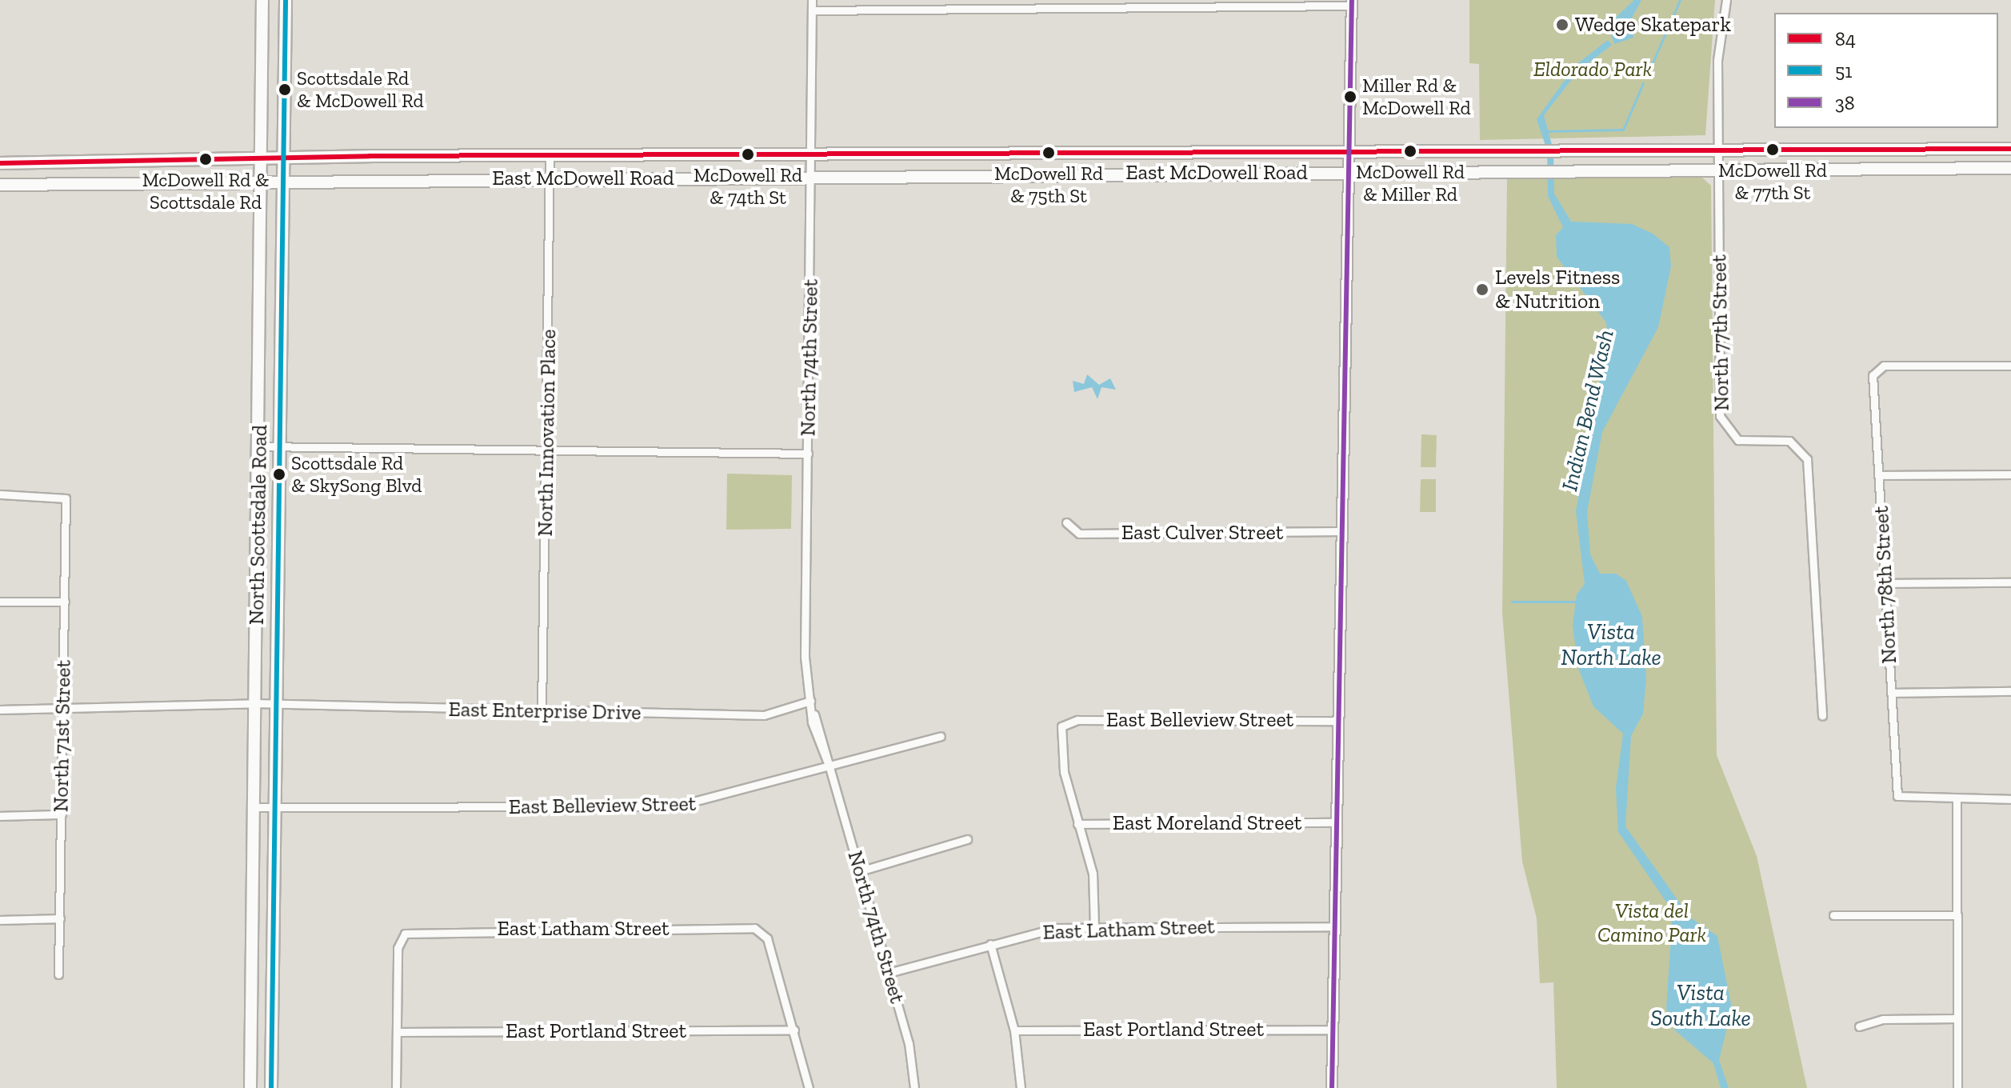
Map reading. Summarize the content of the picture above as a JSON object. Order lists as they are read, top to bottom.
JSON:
{
  "streets": {
    "main road": ["East McDowell Road", "North Scottsdale Road"],
    "street": [
      "North 77th Street",
      "North 74th Street",
      "North Innovation Place",
      "East Culver Street",
      "North 78th Street",
      "East Enterprise Drive",
      "East Belleview Street",
      "North 71st Street",
      "East Moreland Street",
      "East Latham Street",
      "East Portland Street"
    ]
  },
  "crossings": [
    ["East McDowell Road", "North 77th Street"],
    ["East McDowell Road", "North 74th Street"],
    ["East McDowell Road", "North Innovation Place"],
    ["East McDowell Road", "North Scottsdale Road"],
    ["North 74th Street", "East Enterprise Drive"],
    ["North 74th Street", "East Belleview Street"],
    ["North 74th Street", "East Latham Street"],
    ["North Innovation Place", "East Enterprise Drive"],
    ["North Scottsdale Road", "East Enterprise Drive"],
    ["North Scottsdale Road", "East Belleview Street"],
    ["East Belleview Street", "East Moreland Street"],
    ["East Latham Street", "East Portland Street"]
  ],
  "water": ["Indian Bend Wash", "Vista North Lake", "Vista South Lake"],
  "parks": ["Eldorado Park", "Vista del Camino Park"],
  "places": [
    "Wedge Skatepark",
    "Scottsdale Rd & McDowell Rd",
    "Miller Rd & McDowell Rd",
    "McDowell Rd & 77th St",
    "McDowell Rd & Miller Rd",
    "McDowell Rd & 75th St",
    "McDowell Rd & 74th St",
    "McDowell Rd & Scottsdale Rd",
    "Levels Fitness & Nutrition",
    "Scottsdale Rd & SkySong Blvd"
  ],
  "lines": ["transit line 51", "transit line 38", "transit line 84"],
  "legend": ["84", "51", "38"]
}
